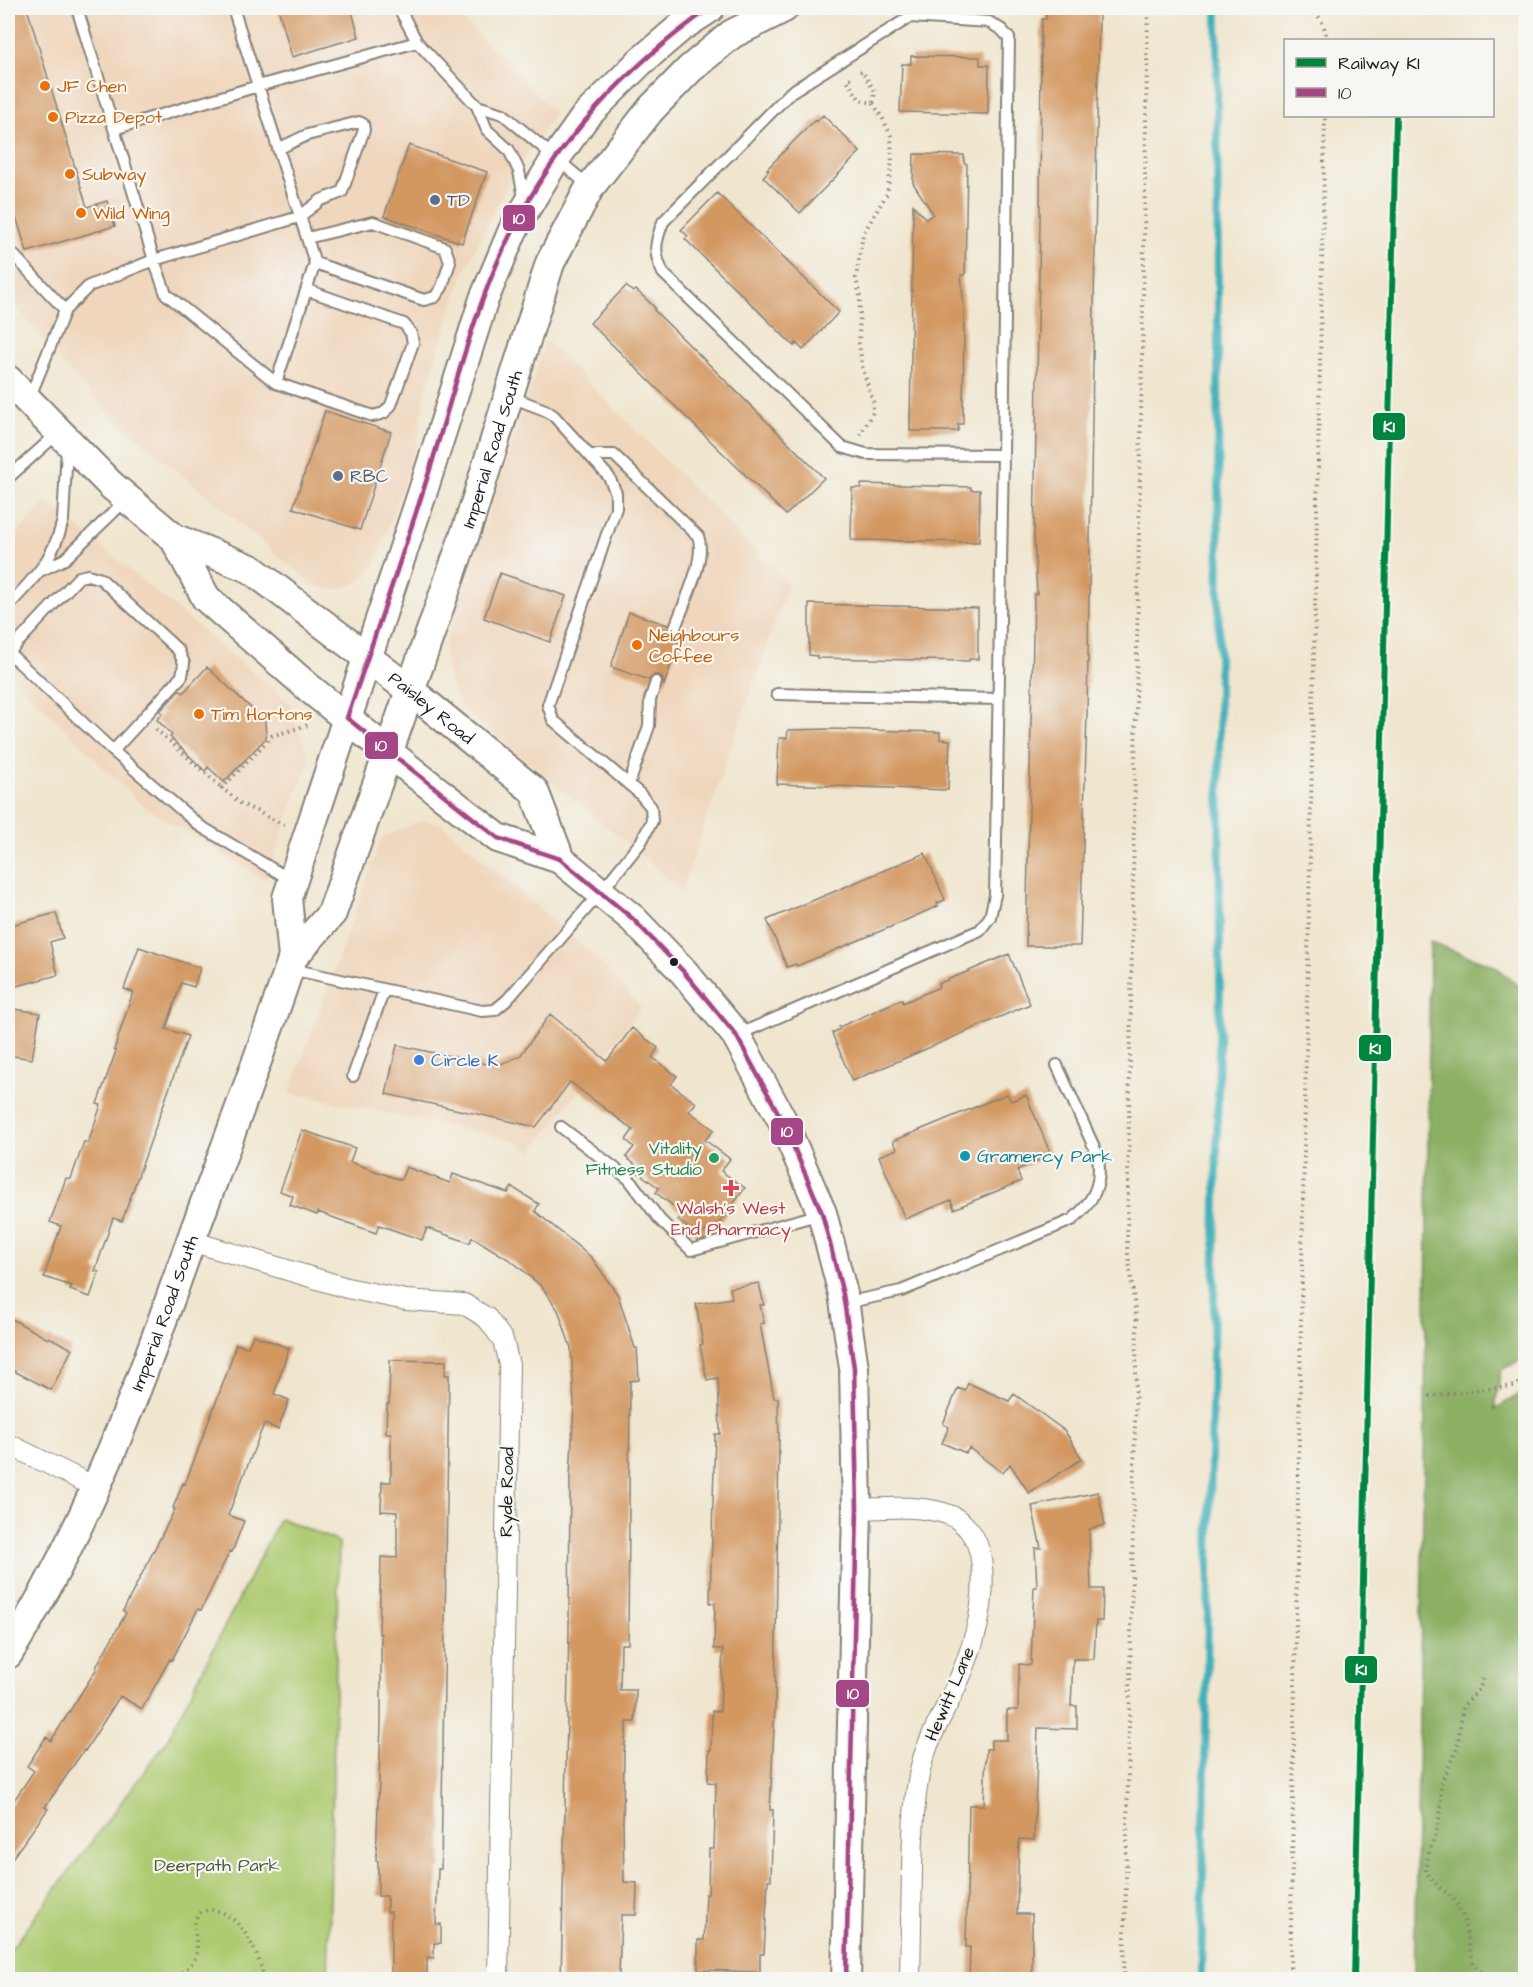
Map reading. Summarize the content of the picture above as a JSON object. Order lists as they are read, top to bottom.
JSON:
{
  "streets": {
    "street": [
      "Imperial Road South",
      "Paisley Road",
      "Ryde Road",
      "Hewitt Lane"
    ]
  },
  "crossings": [
    ["Imperial Road South", "Paisley Road"],
    ["Imperial Road South", "Ryde Road"],
    ["Paisley Road", "Hewitt Lane"]
  ],
  "parks": ["Deerpath Park"],
  "places": {
    "other": [
      "JF Chen",
      "Pizza Depot",
      "Subway",
      "TD",
      "Wild Wing",
      "RBC",
      "Neighbours Coffee",
      "Tim Hortons",
      "Circle K",
      "Gramercy Park",
      "Vitality Fitness Studio"
    ],
    "health": ["Walsh’s West End Pharmacy"]
  },
  "lines": ["transit line 10", "rail line KI"],
  "legend": ["Railway KI", "10"]
}
